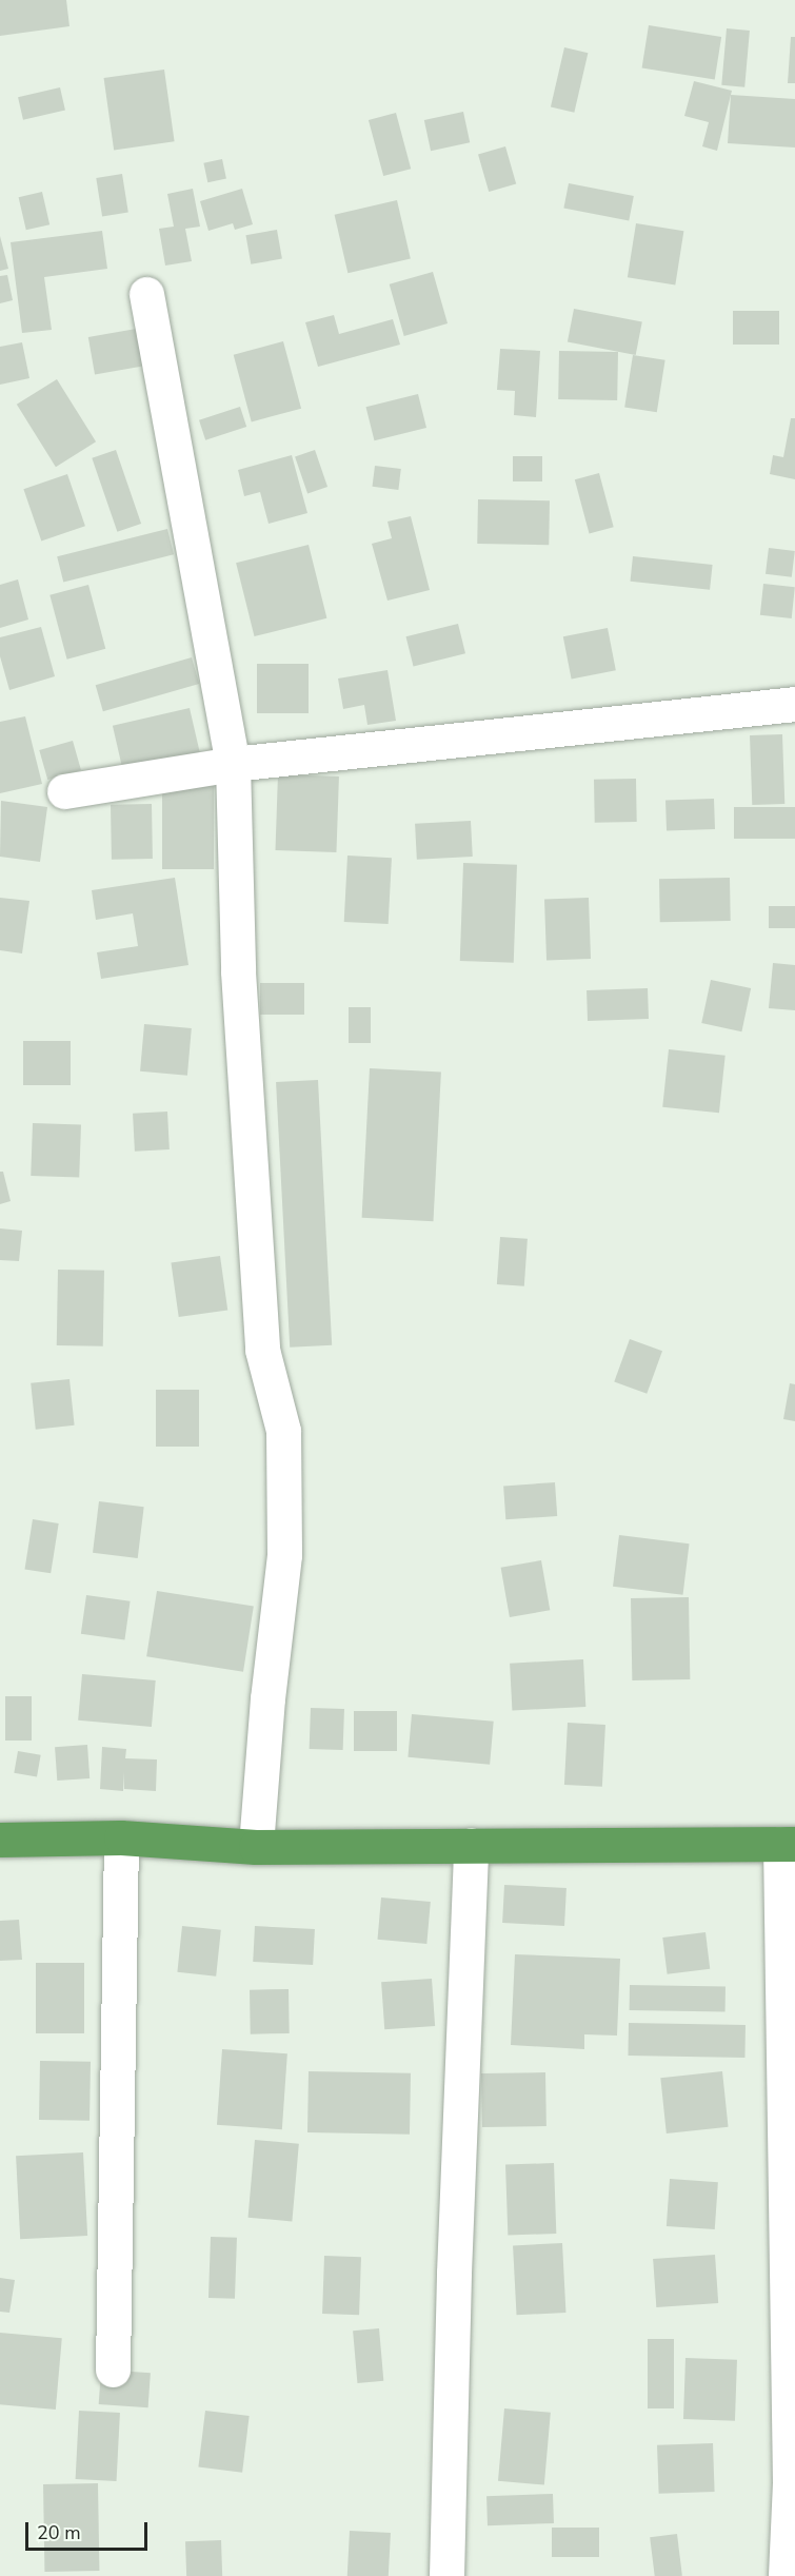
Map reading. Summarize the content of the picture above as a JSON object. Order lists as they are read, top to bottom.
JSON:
{
  "scale_bar": "20 m"
}
